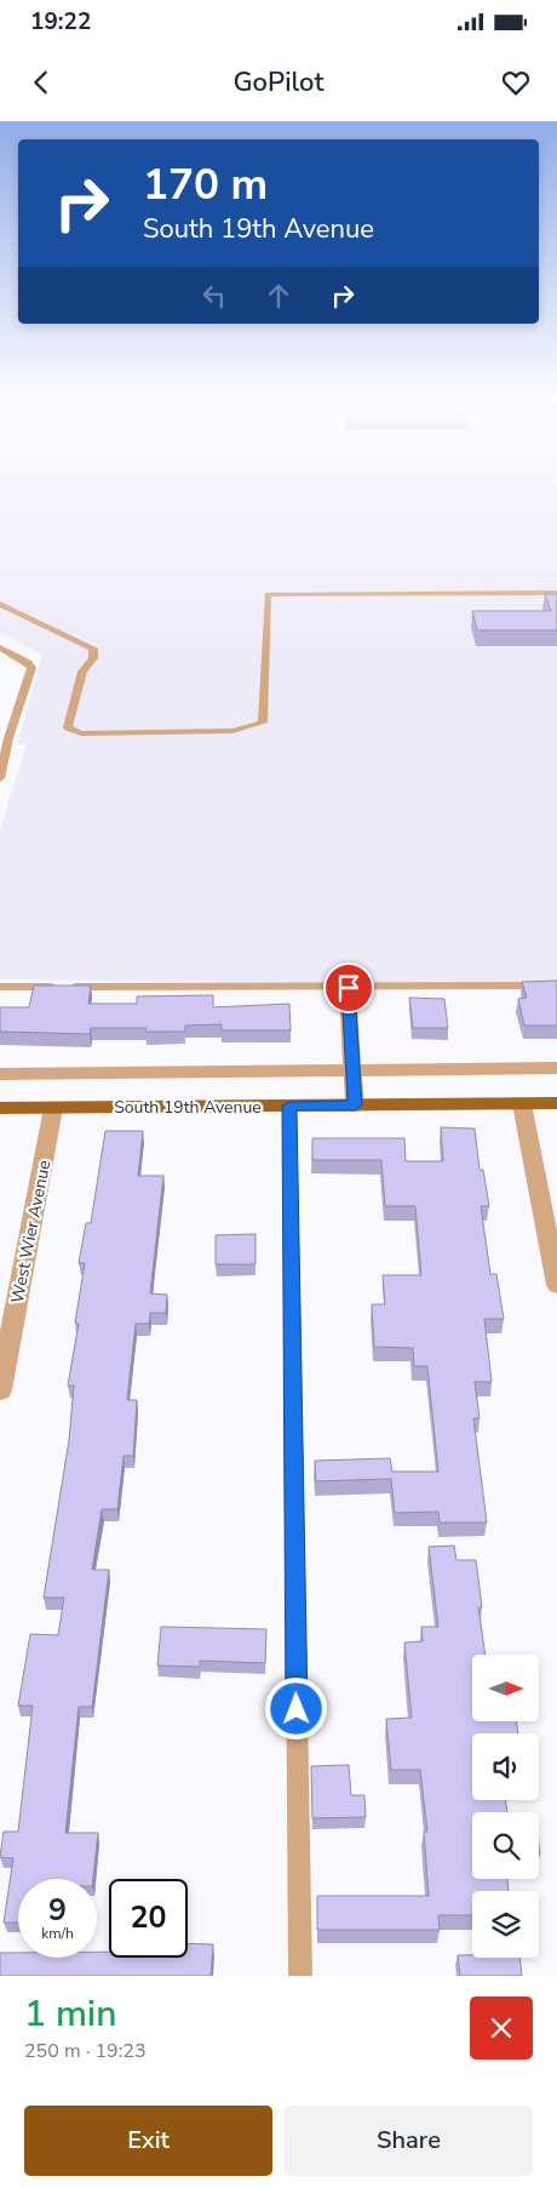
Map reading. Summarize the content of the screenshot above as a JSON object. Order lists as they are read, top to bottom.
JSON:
{
  "streets": {
    "main road": ["South 19th Avenue"],
    "street": ["West Wier Avenue"]
  },
  "crossings": [
    ["South 19th Avenue", "West Wier Avenue"]
  ],
  "north": "right",
  "page": {
    "status": "19:22",
    "header": "GoPilot",
    "turn": ["170 m", "South 19th Avenue"],
    "speed": "9 km/h",
    "limit": "20",
    "heading": ["1 min", "250 m · 19:23"],
    "buttons": ["Exit", "Share"]
  }
}
